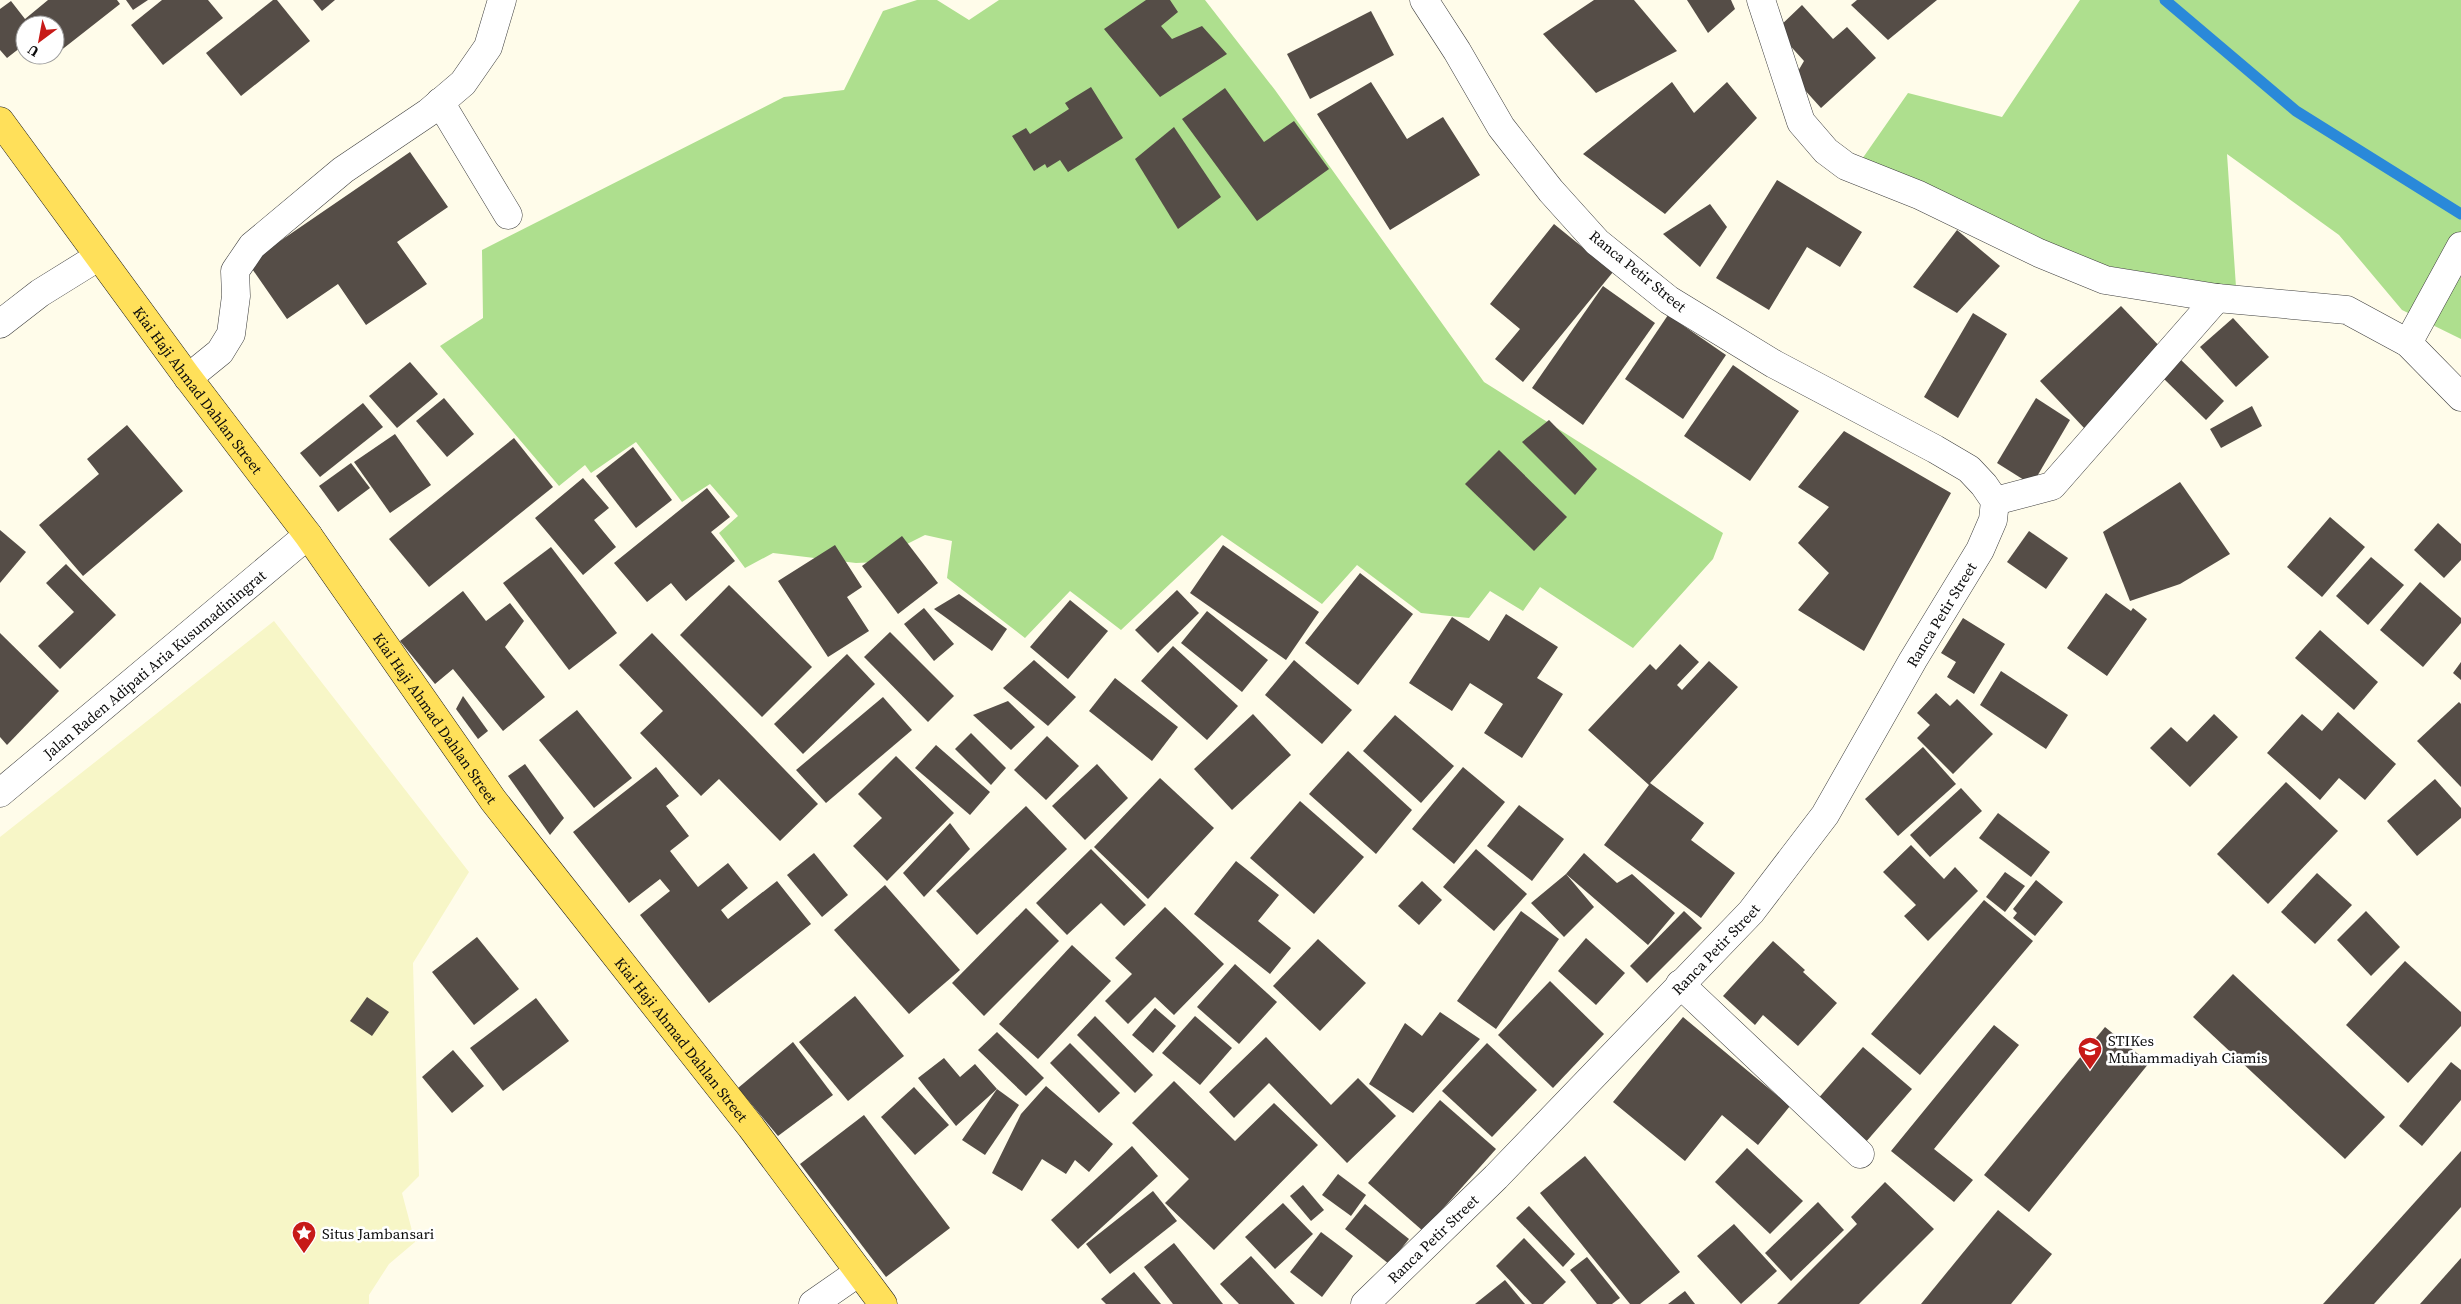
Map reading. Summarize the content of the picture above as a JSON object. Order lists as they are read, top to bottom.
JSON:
{
  "streets": {
    "main road": ["Kiai Haji Ahmad Dahlan Street"],
    "street": ["Ranca Petir Street", "Jalan Raden Adipati Aria Kusumadiningrat"]
  },
  "crossings": [
    ["Kiai Haji Ahmad Dahlan Street", "Jalan Raden Adipati Aria Kusumadiningrat"]
  ],
  "places": {
    "school or university": ["STIKes Muhammadiyah Ciamis"],
    "place": ["Situs Jambansari"]
  },
  "north": "bottom left"
}
